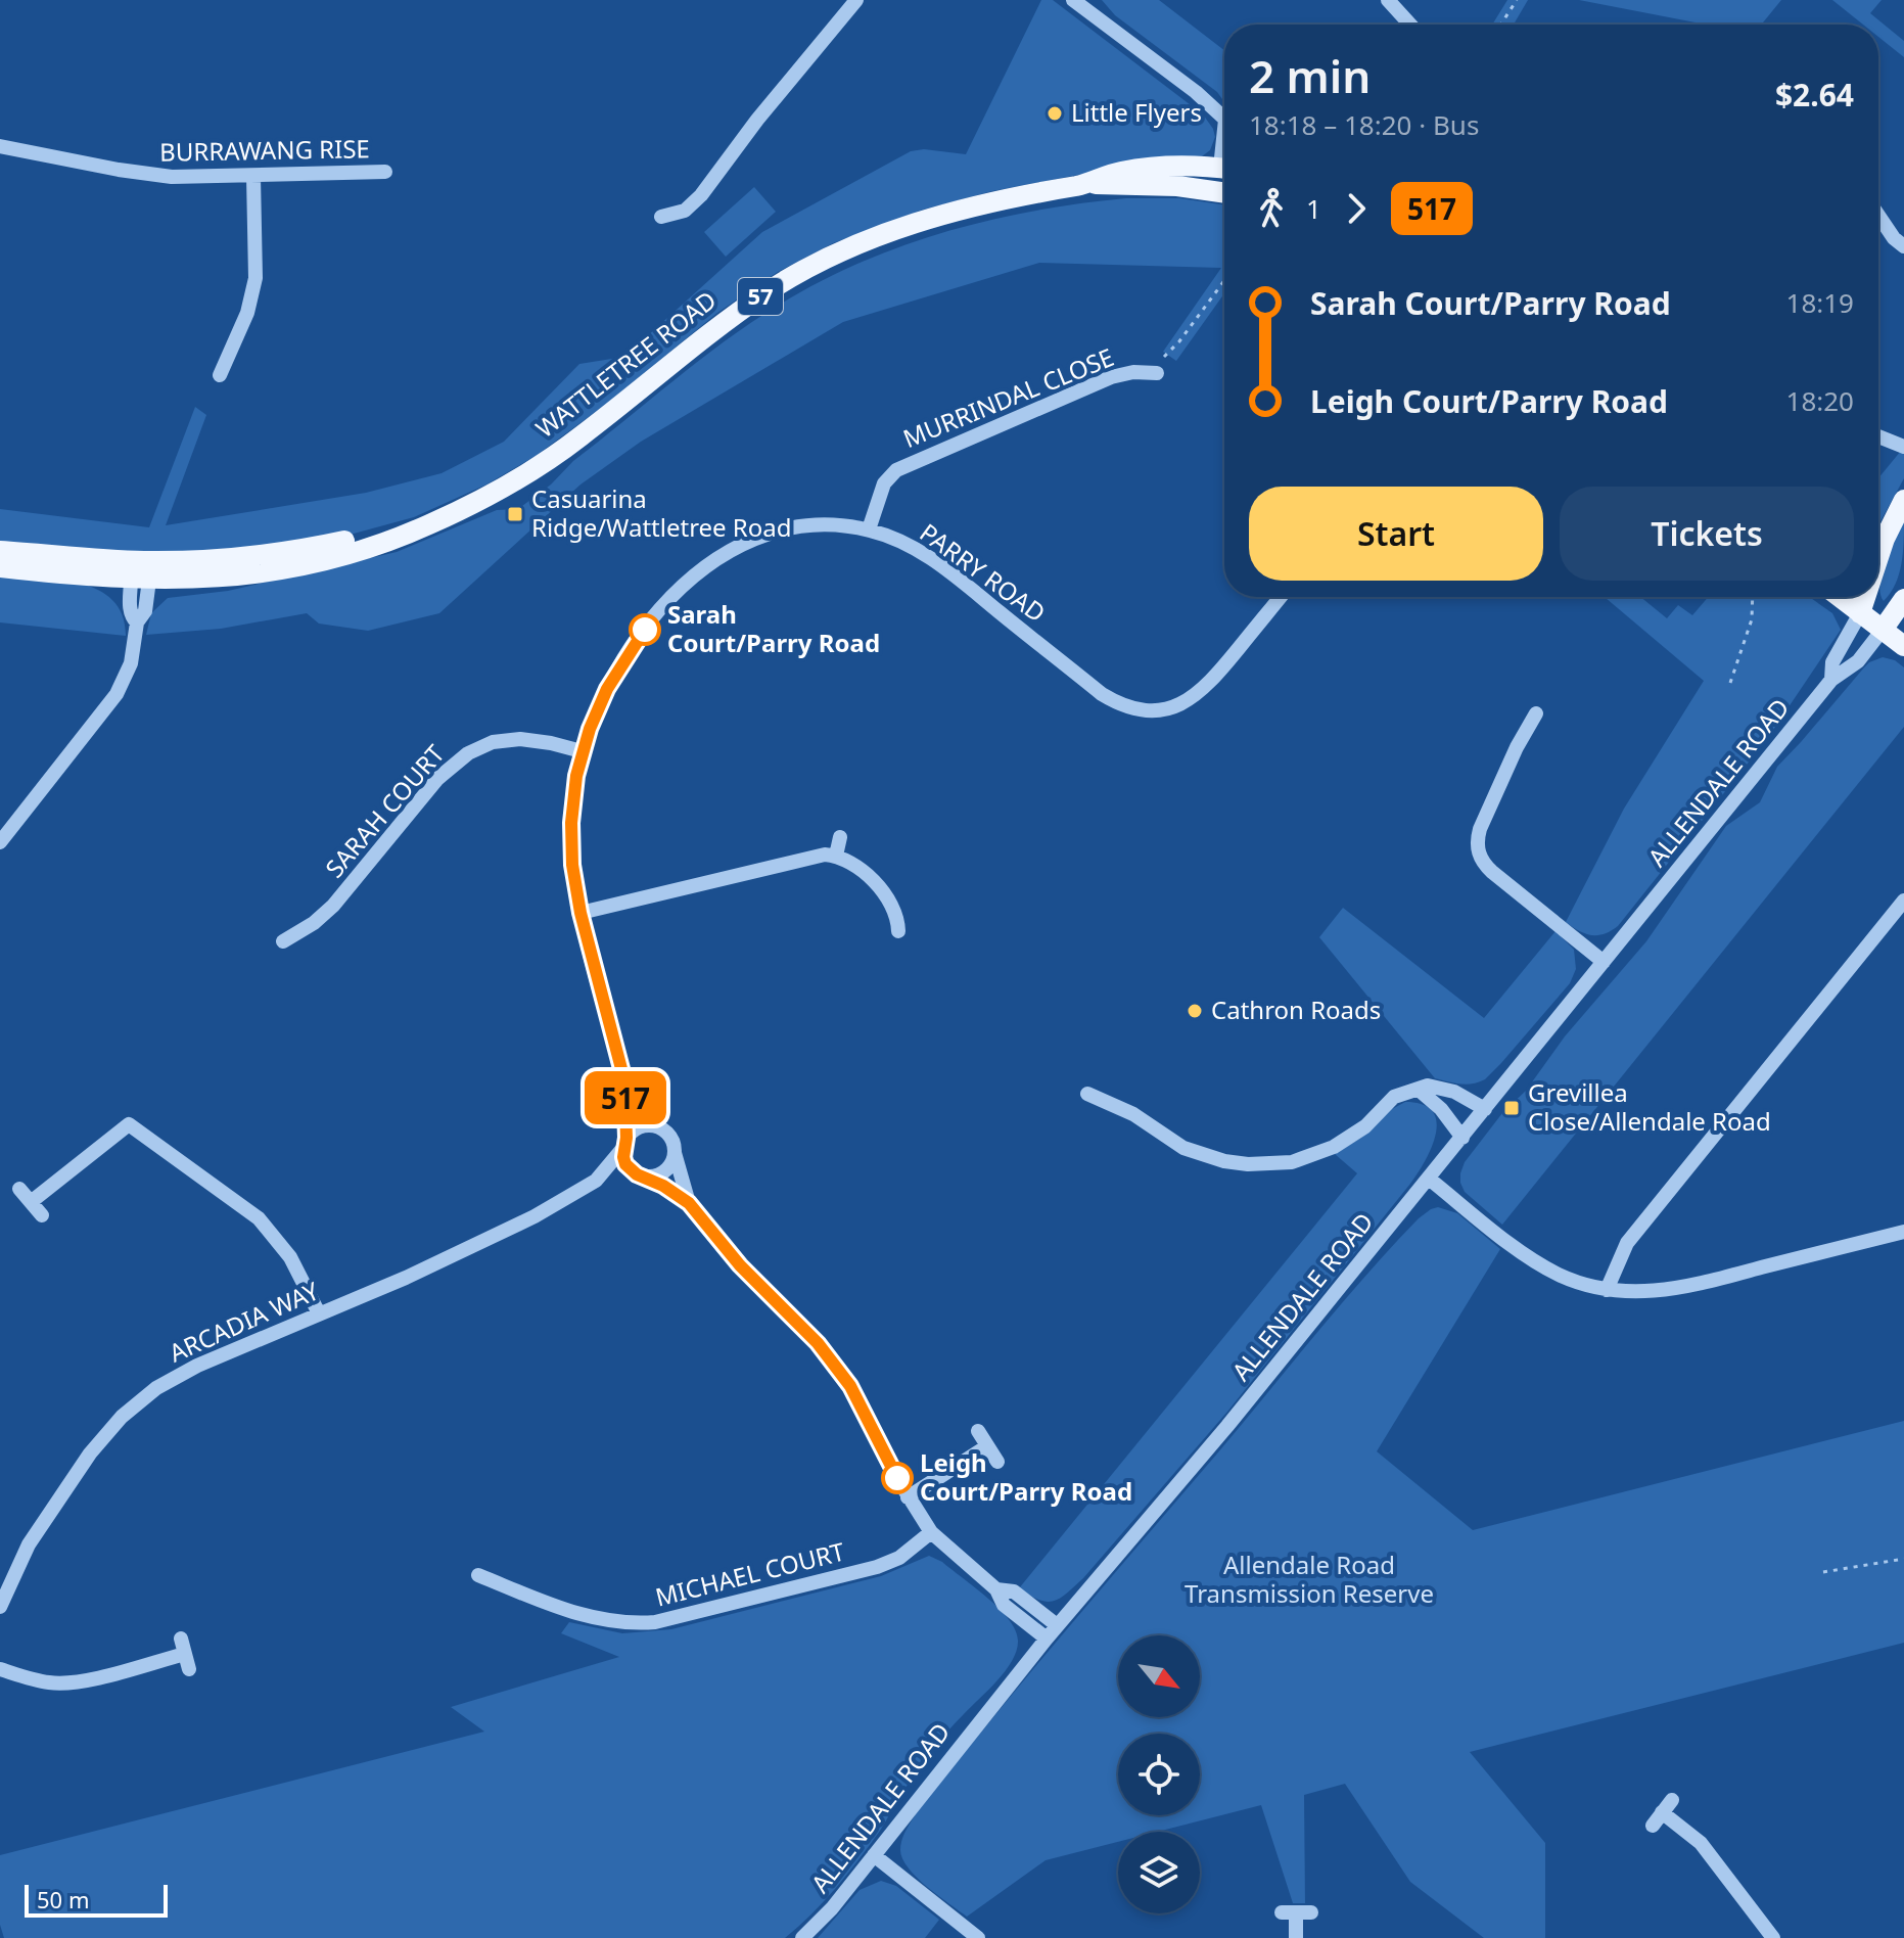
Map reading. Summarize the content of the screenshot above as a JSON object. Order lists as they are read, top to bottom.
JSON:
{
  "streets": {
    "main road": ["57", "WATTLETREE ROAD"],
    "street": [
      "BURRAWANG RISE",
      "MURRINDAL CLOSE",
      "PARRY ROAD",
      "ALLENDALE ROAD",
      "SARAH COURT",
      "ARCADIA WAY",
      "MICHAEL COURT"
    ]
  },
  "crossings": [
    ["MURRINDAL CLOSE", "PARRY ROAD"],
    ["PARRY ROAD", "SARAH COURT"],
    ["PARRY ROAD", "ARCADIA WAY"]
  ],
  "parks": ["Allendale Road Transmission Reserve"],
  "places": {
    "other": [
      "Little Flyers",
      "Sarah Court/Parry Road",
      "Cathron Roads",
      "Leigh Court/Parry Road"
    ],
    "transit": ["Casuarina Ridge/Wattletree Road", "Grevillea Close/Allendale Road"]
  },
  "lines": ["bus line 517"],
  "scale_bar": "50 m",
  "north": "bottom right",
  "page": {
    "on_map": "517",
    "heading": ["2 min", "18:18 – 18:20 · Bus", "$2.64"],
    "legs": ["1", "517"],
    "list": [
      {
        "name": "Sarah Court/Parry Road",
        "value": "18:19"
      },
      {
        "name": "Leigh Court/Parry Road",
        "value": "18:20"
      }
    ],
    "buttons": ["Start", "Tickets"],
    "scale": "50 m"
  }
}
